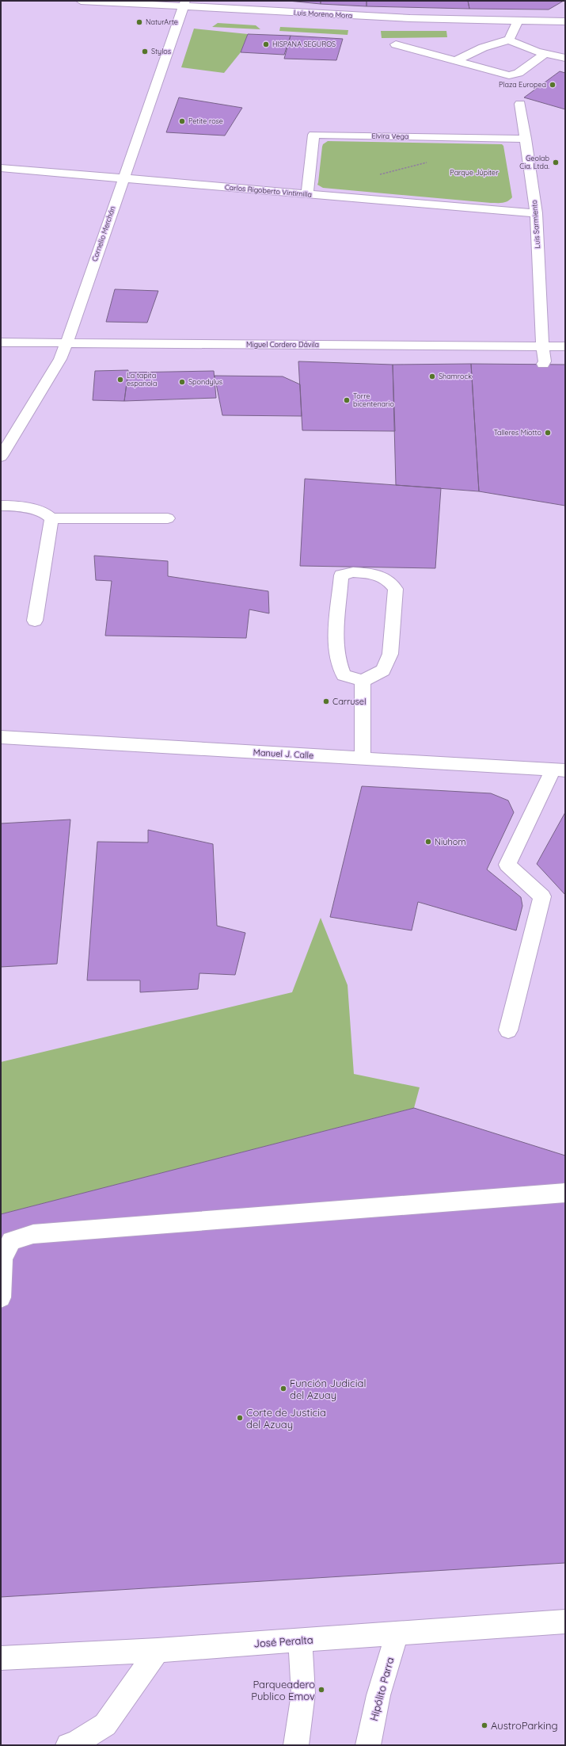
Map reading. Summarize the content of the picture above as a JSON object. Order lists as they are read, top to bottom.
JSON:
{
  "streets": {
    "street": [
      "Luis Moreno Mora",
      "Elvira Vega",
      "Carlos Rigoberto Vintimilla",
      "Luis Sarmiento",
      "Cornelio Merchán",
      "Miguel Cordero Dávila",
      "Manuel J. Calle",
      "José Peralta",
      "Hipólito Parra"
    ]
  },
  "crossings": [
    ["Luis Moreno Mora", "Cornelio Merchán"],
    ["Elvira Vega", "Carlos Rigoberto Vintimilla"],
    ["Elvira Vega", "Luis Sarmiento"],
    ["Carlos Rigoberto Vintimilla", "Luis Sarmiento"],
    ["Carlos Rigoberto Vintimilla", "Cornelio Merchán"],
    ["Luis Sarmiento", "Miguel Cordero Dávila"],
    ["Cornelio Merchán", "Miguel Cordero Dávila"],
    ["José Peralta", "Hipólito Parra"]
  ],
  "parks": ["Parque Júpiter"],
  "places": [
    "NaturArte",
    "HISPANA SEGUROS",
    "Stylos",
    "Plaza Europea",
    "Petite rose",
    "Geolab Cia. Ltda.",
    "Shamrock",
    "La tapita espanola",
    "Spondylus",
    "Torre bicentenario",
    "Talleres Miotto",
    "Carrusel",
    "Niuhom",
    "Función Judicial del Azuay",
    "Corte de Justicia del Azuay",
    "Parqueadero Publico Emov",
    "AustroParking"
  ]
}
